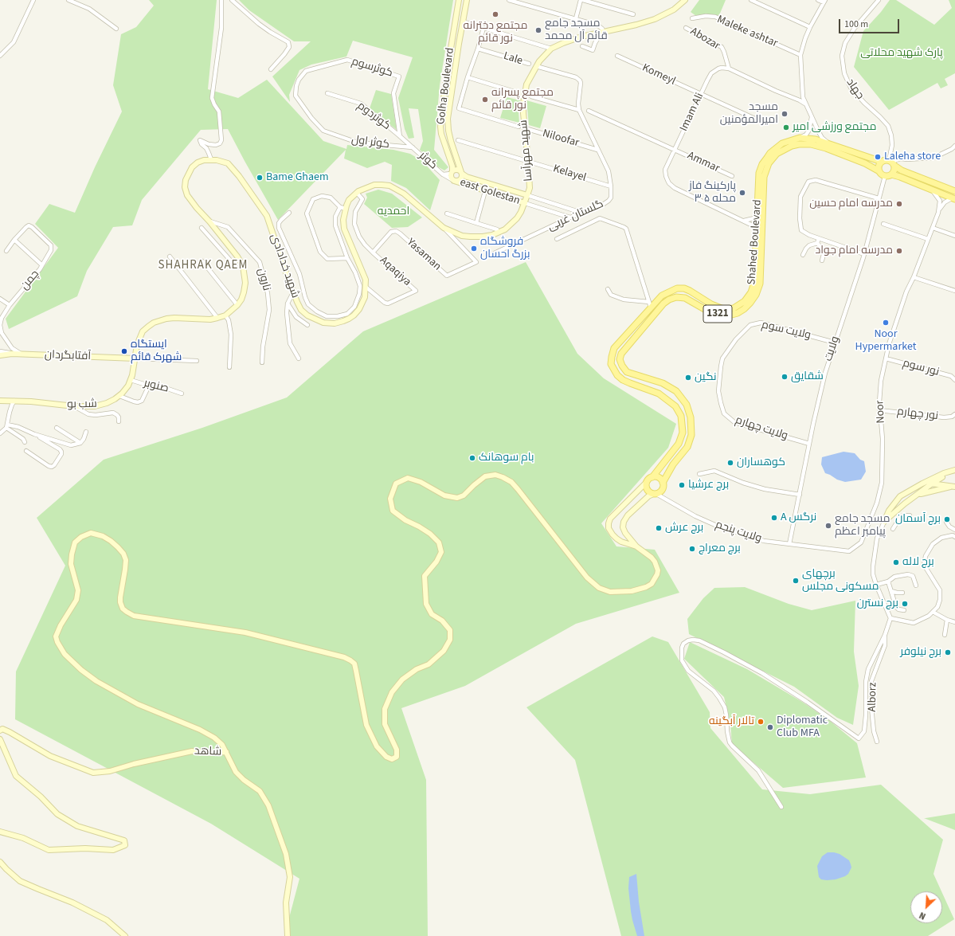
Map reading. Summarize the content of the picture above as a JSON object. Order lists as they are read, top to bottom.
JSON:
{
  "streets": {
    "main road": [
      "Golha Boulevard",
      "شهید مهرآسا",
      "east Golestan",
      "Shahed Boulevard",
      "شهید خدادادی",
      "1321",
      "آفتابگردان",
      "شب بو",
      "شاهد"
    ],
    "street": [
      "Maleke ashtar",
      "Abozar",
      "Lale",
      "کوثرسوم",
      "Komeyl",
      "جهاد",
      "Imam Ali",
      "کوثردوم",
      "Niloofar",
      "کوثر اول",
      "کوثر",
      "Ammar",
      "Kelayel",
      "گلستان غربی",
      "Yasaman",
      "Aqaqiya",
      "نارون",
      "چمن",
      "ولایت سوم",
      "ولایت",
      "نور سوم",
      "صنوبر",
      "Noor",
      "نور چهارم",
      "ولایت چهارم",
      "ولایت پنجم",
      "Alborz"
    ]
  },
  "crossings": [
    ["Abozar", "Imam Ali"],
    ["کوثرسوم", "کوثردوم"],
    ["کوثرسوم", "کوثر اول"],
    ["Komeyl", "Imam Ali"],
    ["Golha Boulevard", "کوثر"],
    ["Golha Boulevard", "east Golestan"],
    ["جهاد", "Shahed Boulevard"],
    ["جهاد", "ولایت"],
    ["Imam Ali", "Ammar"],
    ["Imam Ali", "Shahed Boulevard"],
    ["کوثردوم", "کوثر اول"],
    ["کوثردوم", "کوثر"],
    ["Niloofar", "شهید مهرآسا"],
    ["Niloofar", "گلستان غربی"],
    ["کوثر اول", "کوثر"],
    ["شهید مهرآسا", "Kelayel"],
    ["شهید مهرآسا", "east Golestan"],
    ["شهید مهرآسا", "شهید خدادادی"],
    ["کوثر", "east Golestan"],
    ["Kelayel", "گلستان غربی"],
    ["east Golestan", "شهید خدادادی"],
    ["Shahed Boulevard", "ولایت"],
    ["Shahed Boulevard", "ولایت پنجم"],
    ["Yasaman", "شهید خدادادی"],
    ["Yasaman", "Aqaqiya"],
    ["شهید خدادادی", "Aqaqiya"],
    ["شهید خدادادی", "نارون"],
    ["شهید خدادادی", "آفتابگردان"],
    ["شهید خدادادی", "شب بو"],
    ["چمن", "آفتابگردان"],
    ["ولایت سوم", "ولایت"],
    ["ولایت سوم", "ولایت چهارم"],
    ["ولایت", "Noor"],
    ["ولایت", "ولایت چهارم"],
    ["ولایت", "ولایت پنجم"],
    ["آفتابگردان", "شب بو"],
    ["نور سوم", "Noor"],
    ["صنوبر", "شب بو"],
    ["Noor", "نور چهارم"],
    ["Noor", "ولایت پنجم"]
  ],
  "districts": ["SHAHRAK QAEM"],
  "parks": ["پارک شهید محلاتی", "احمدیه"],
  "places": [
    "مجتمع دخترانه نور قائم",
    "مسجد جامع قائم آل محمد",
    "مجتمع پسرانه نور قائم",
    "مسجد امیرالمؤمنین",
    "مجتمع ورزشی امیر",
    "Laleha store",
    "Bame Ghaem",
    "پارکینگ فاز ۳ محله ۵",
    "مدرسه امام حسین",
    "فروشگاه بزرگ احسان",
    "مدرسه امام جواد",
    "Noor Hypermarket",
    "ایستگاه شهرک قائم",
    "شقایق",
    "نگین",
    "بام سوهانک",
    "کوهساران",
    "برج عرشیا",
    "A نرگس",
    "برج آسمان",
    "مسجد جامع پیامبر اعظم",
    "برج عرش",
    "برج معراج",
    "برج لاله",
    "برچهای مسکونی مجلس",
    "برج نسترن",
    "برج نیلوفر",
    "تالار آبگینه",
    "Diplomatic Club MFA"
  ],
  "scale_bar": "100 m",
  "north": "bottom left"
}
